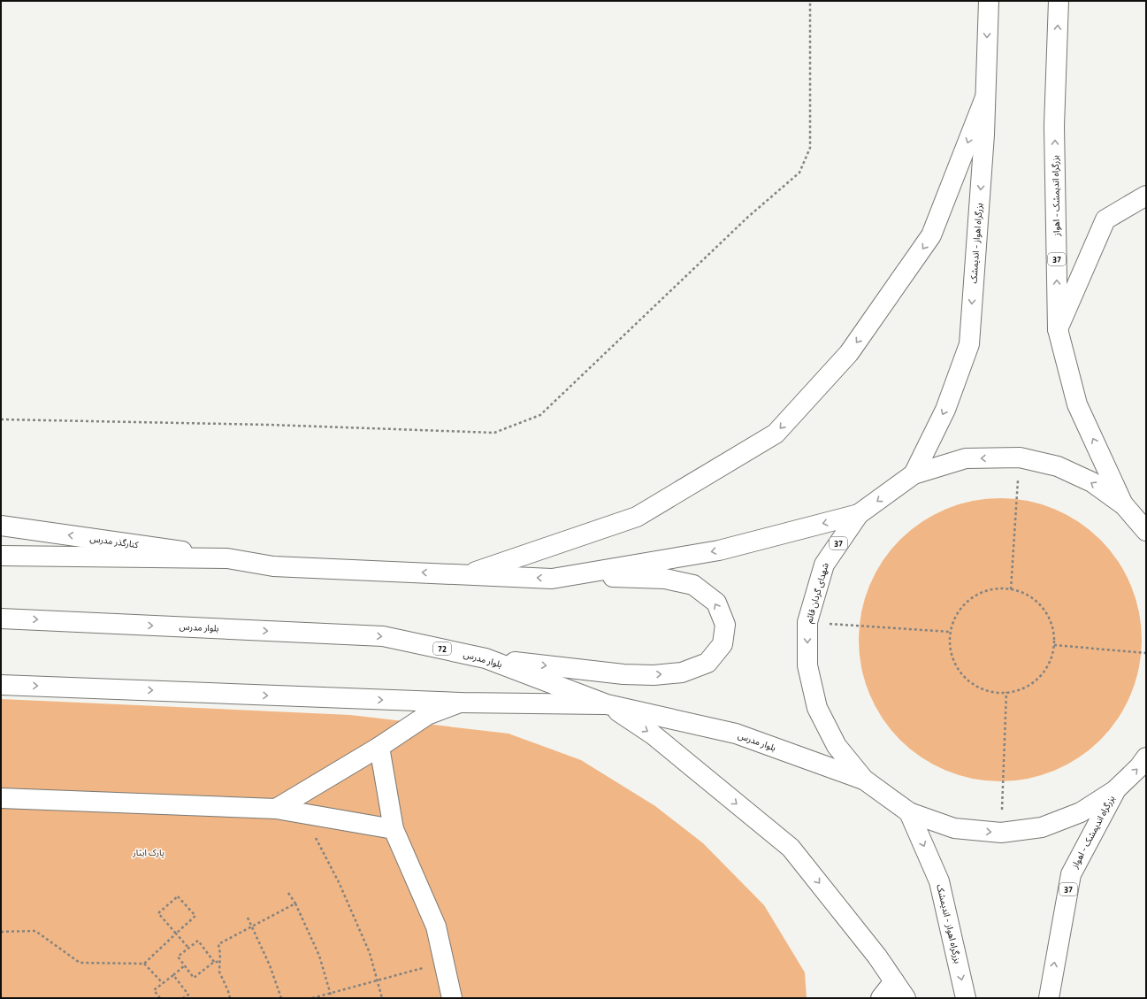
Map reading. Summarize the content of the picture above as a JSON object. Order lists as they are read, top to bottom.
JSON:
{
  "streets": {
    "main road": [
      "بزرگراه اندیمشک - اهواز",
      "بزرگراه اهواز - اندیمشک",
      "37",
      "کنارگذر مدرس",
      "شهدای گردان قائم",
      "بلوار مدرس",
      "72"
    ]
  },
  "crossings": [
    ["بزرگراه اندیمشک - اهواز", "شهدای گردان قائم"],
    ["بزرگراه اهواز - اندیمشک", "شهدای گردان قائم"],
    ["شهدای گردان قائم", "بلوار مدرس"]
  ],
  "one_way": ["بزرگراه اندیمشک - اهواز", "بزرگراه اهواز - اندیمشک"],
  "parks": ["پارک ایثار"]
}
